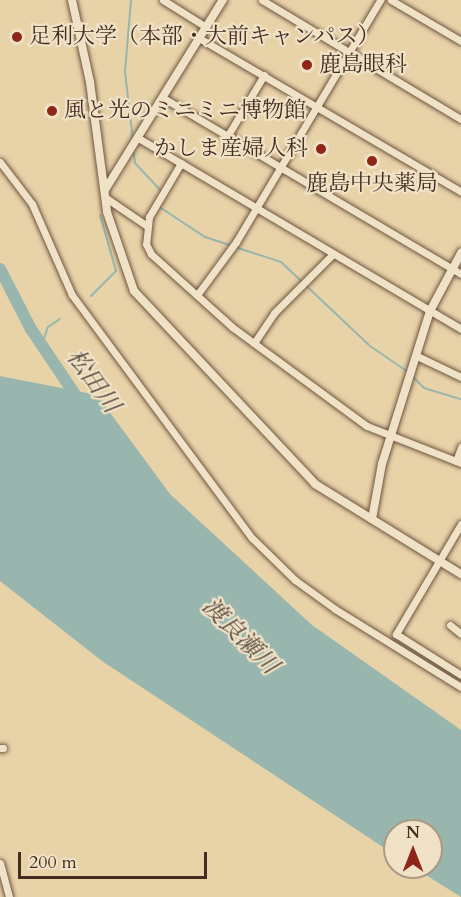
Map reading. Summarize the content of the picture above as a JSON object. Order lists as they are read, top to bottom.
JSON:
{
  "water": ["松田川", "渡良瀬川"],
  "places": [
    "足利大学（本部・大前キャンパス）",
    "鹿島眼科",
    "風と光のミニミニ博物館",
    "かしま産婦人科",
    "鹿島中央薬局"
  ],
  "scale_bar": "200 m",
  "north": "top"
}
